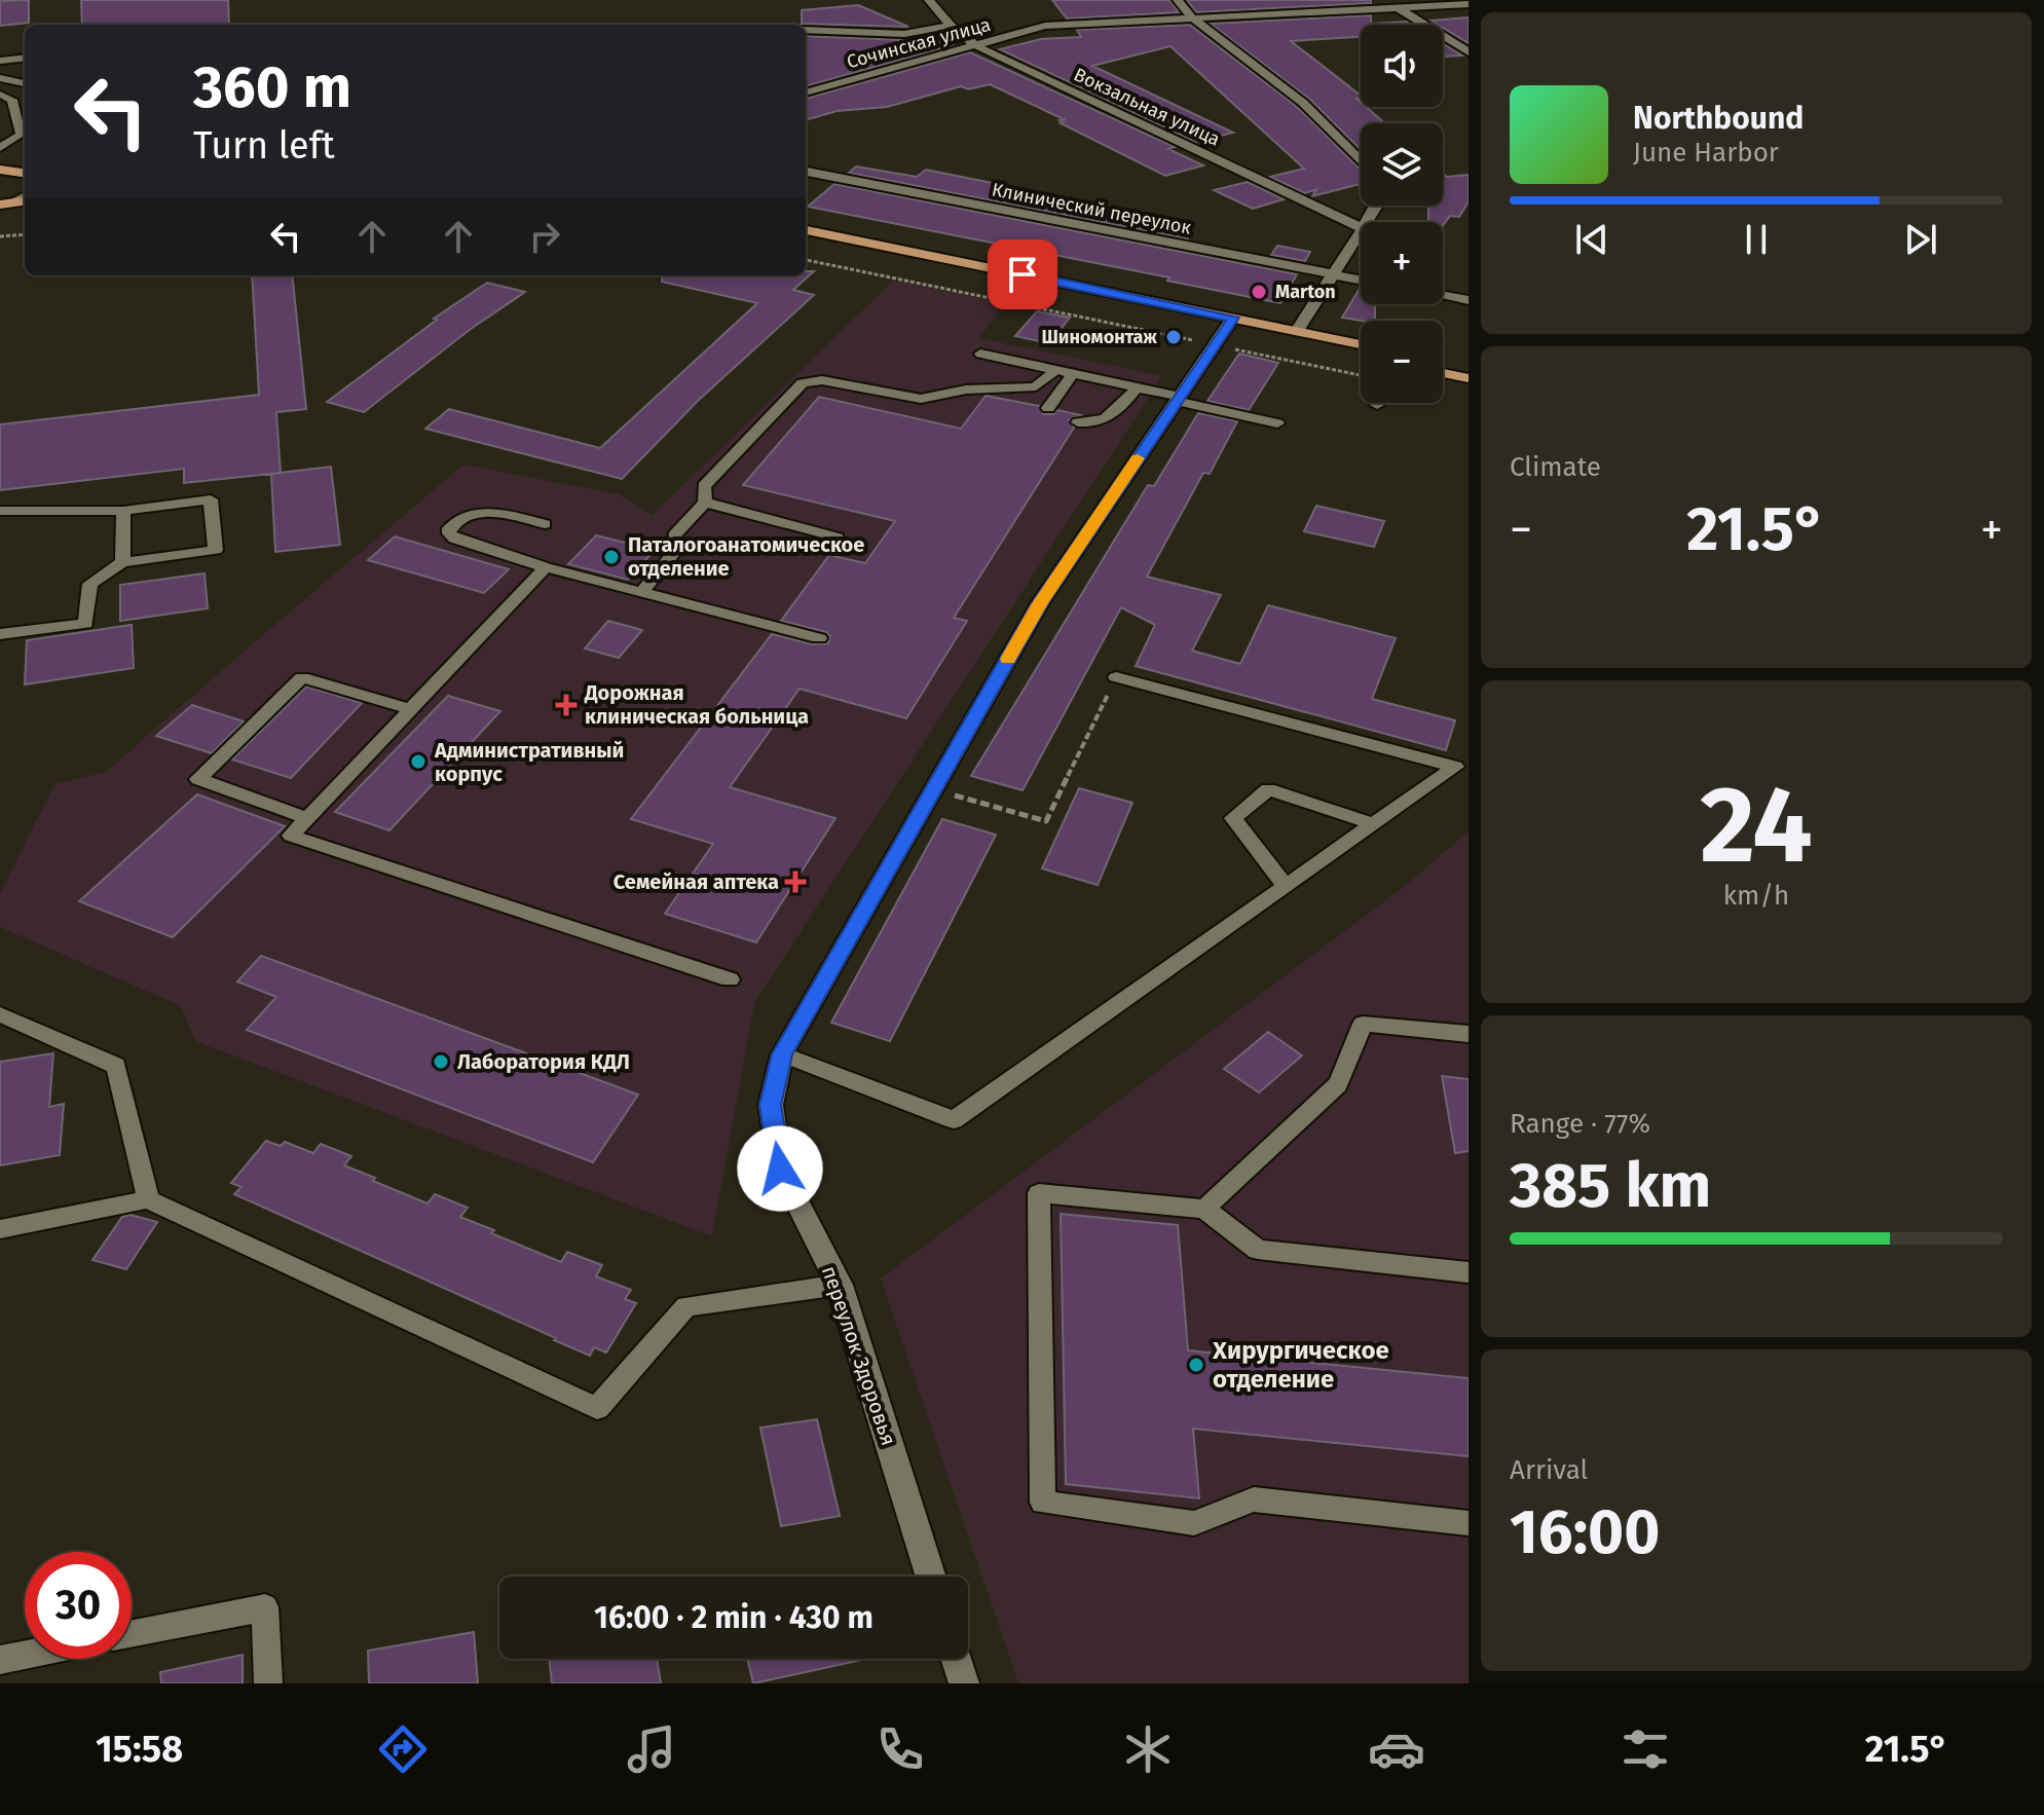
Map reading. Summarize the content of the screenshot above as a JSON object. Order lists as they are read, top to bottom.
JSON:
{
  "streets": {
    "street": [
      "Сочинская улица",
      "Вокзальная улица",
      "Клинический переулок",
      "переулок Здоровья"
    ]
  },
  "crossings": [
    ["Сочинская улица", "Вокзальная улица"]
  ],
  "places": {
    "other": [
      "Marton",
      "Шиномонтаж",
      "Паталогоанатомическое отделение",
      "Административный корпус",
      "Лаборатория КДЛ",
      "Хирургическое отделение"
    ],
    "health": ["Дорожная клиническая больница", "Семейная аптека"]
  },
  "page": {
    "map_buttons": ["+", "−"],
    "turn": ["360 m", "Turn left"],
    "song": ["Northbound", "June Harbor"],
    "tile": [
      "Climate",
      ["24", "km/h"],
      ["Range · 77%", "385 km"],
      ["Arrival", "16:00"]
    ],
    "heat": ["−", "21.5°", "+"],
    "limit": "30",
    "trip": "16:00 · 2 min · 430 m",
    "tabs": ["15:58", "21.5°"]
  }
}
